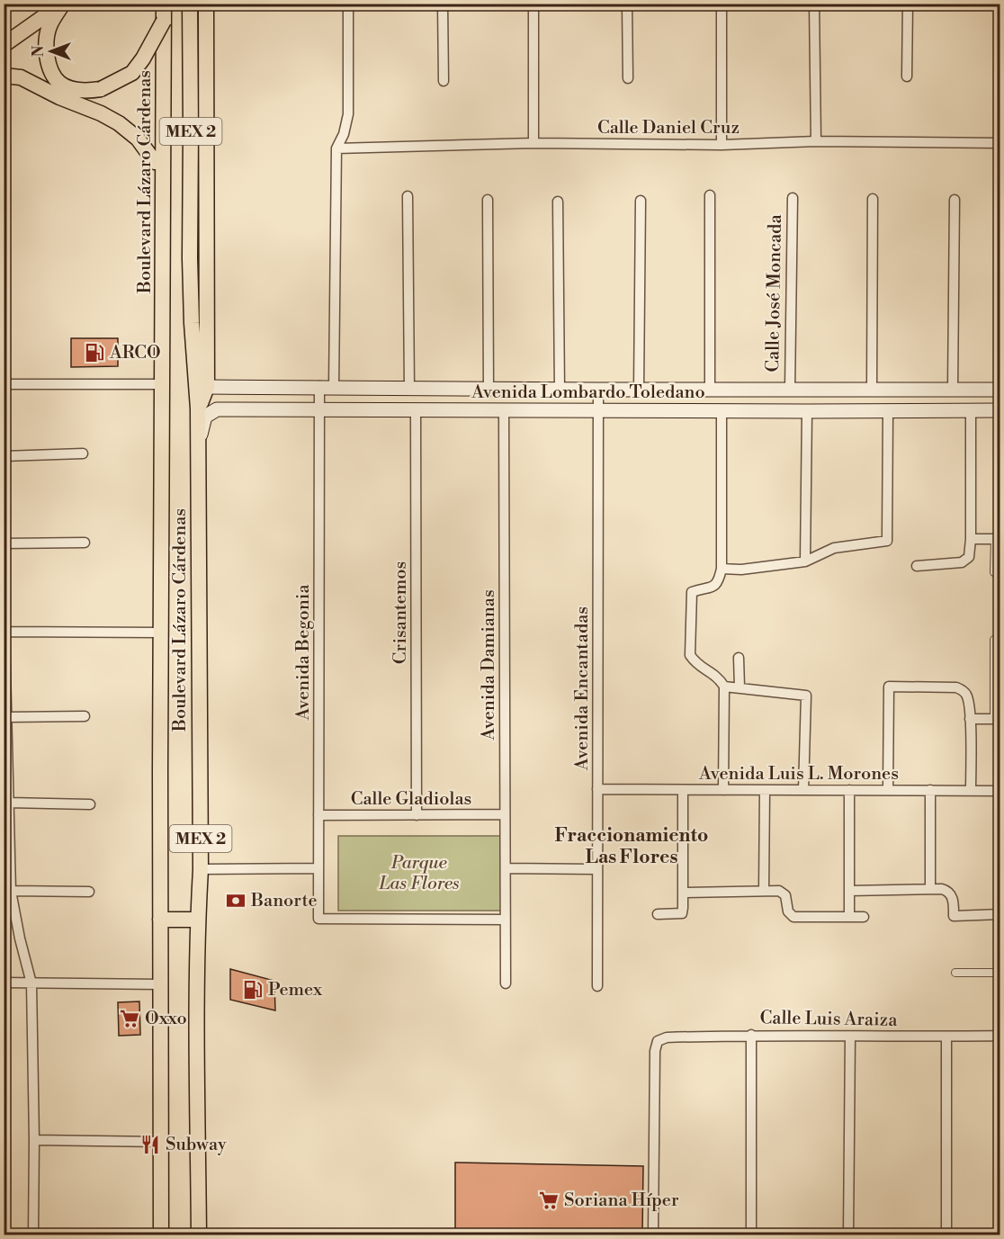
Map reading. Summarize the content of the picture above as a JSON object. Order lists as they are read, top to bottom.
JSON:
{
  "streets": {
    "highway": ["MEX 2", "Boulevard Lázaro Cárdenas"],
    "main road": ["Avenida Lombardo Toledano"],
    "street": [
      "Calle Daniel Cruz",
      "Calle José Moncada",
      "Crisantemos",
      "Avenida Begonia",
      "Avenida Damianas",
      "Avenida Encantadas",
      "Avenida Luis L. Morones",
      "Calle Gladiolas",
      "Calle Luis Araiza"
    ]
  },
  "crossings": [
    ["Boulevard Lázaro Cárdenas", "Avenida Lombardo Toledano"],
    ["Calle José Moncada", "Avenida Lombardo Toledano"],
    ["Avenida Lombardo Toledano", "Crisantemos"],
    ["Avenida Lombardo Toledano", "Avenida Begonia"],
    ["Avenida Lombardo Toledano", "Avenida Damianas"],
    ["Avenida Lombardo Toledano", "Avenida Encantadas"],
    ["Crisantemos", "Calle Gladiolas"],
    ["Avenida Begonia", "Avenida Damianas"],
    ["Avenida Begonia", "Calle Gladiolas"],
    ["Avenida Damianas", "Calle Gladiolas"],
    ["Avenida Encantadas", "Avenida Luis L. Morones"]
  ],
  "districts": ["Fraccionamiento Las Flores"],
  "parks": ["Parque Las Flores"],
  "places": {
    "fuel station": ["ARCO", "Pemex"],
    "bank": ["Banorte"],
    "supermarket": ["Oxxo", "Soriana Híper"],
    "restaurant": ["Subway"]
  },
  "north": "left"
}
